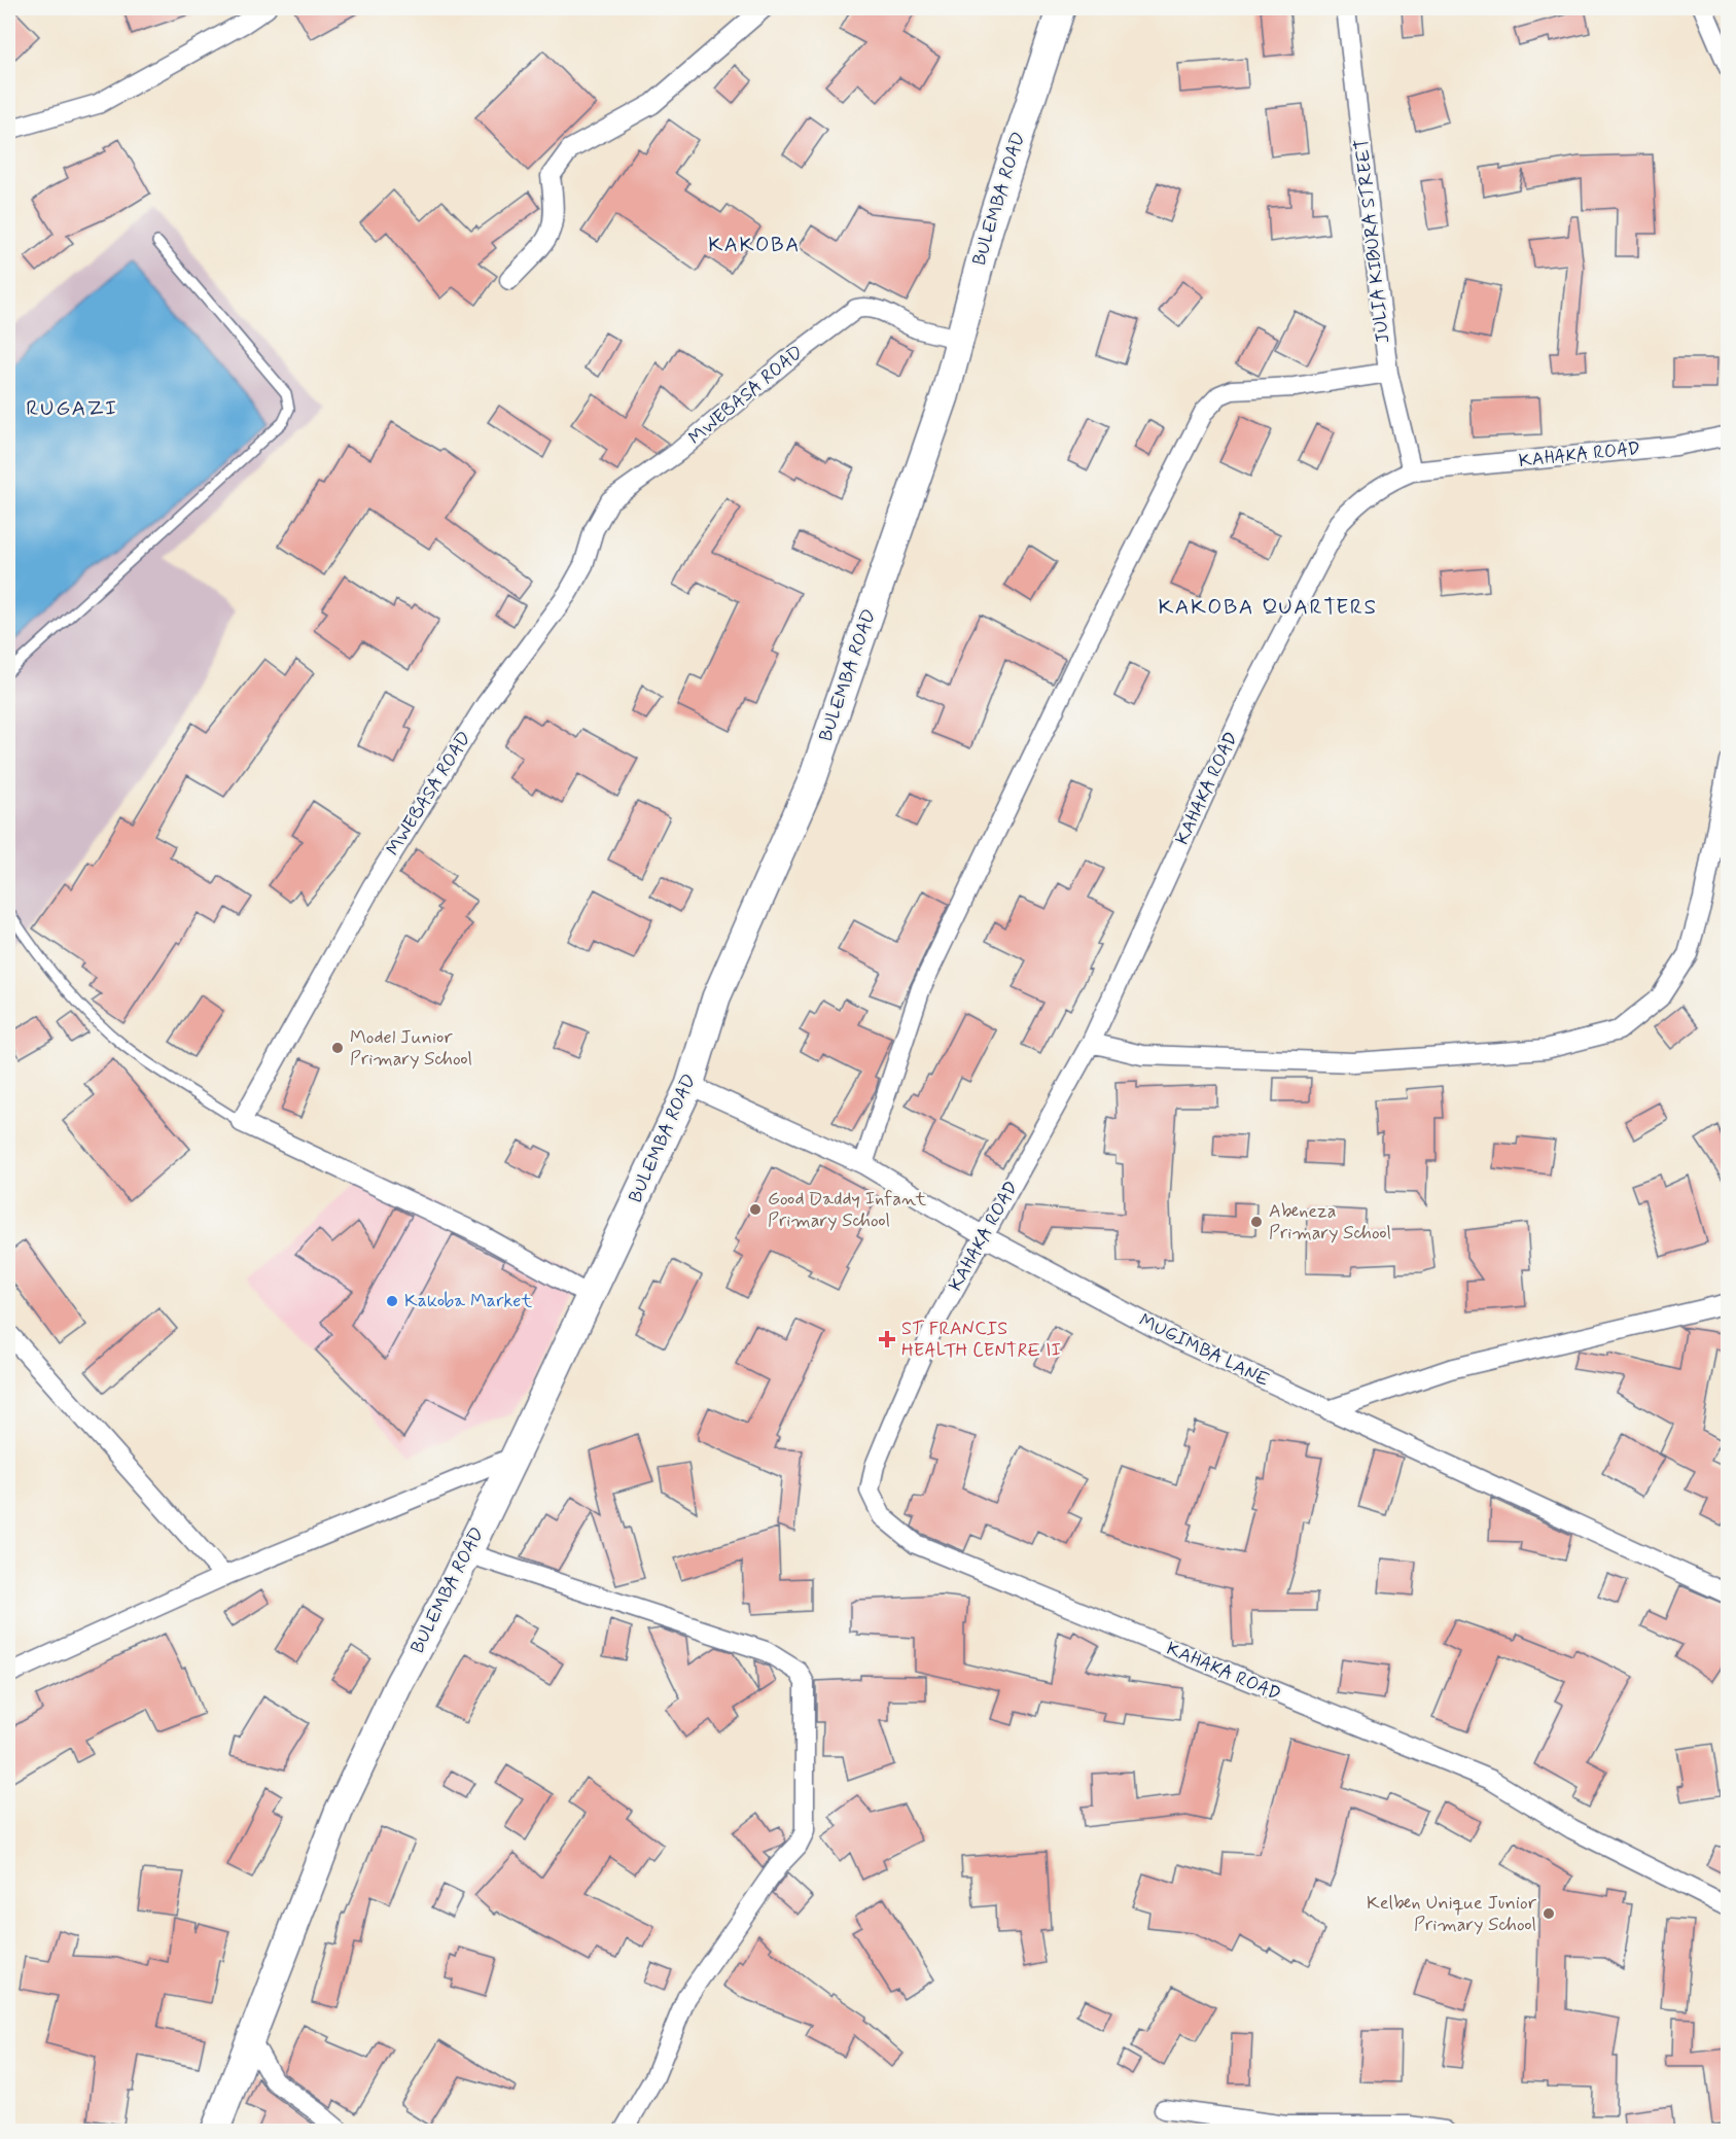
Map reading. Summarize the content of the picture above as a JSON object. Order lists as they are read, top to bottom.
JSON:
{
  "streets": {
    "main road": ["BULEMBA ROAD"],
    "street": [
      "JULIA KIBURA STREET",
      "MWEBASA ROAD",
      "KAHAKA ROAD",
      "MUGIMBA LANE"
    ]
  },
  "crossings": [
    ["BULEMBA ROAD", "MWEBASA ROAD"],
    ["BULEMBA ROAD", "MUGIMBA LANE"],
    ["JULIA KIBURA STREET", "KAHAKA ROAD"],
    ["KAHAKA ROAD", "MUGIMBA LANE"]
  ],
  "districts": ["KAKOBA", "RUGAZI", "KAKOBA QUARTERS"],
  "places": {
    "other": [
      "Model Junior Primary School",
      "Good Daddy Infant Primary School",
      "Abeneza Primary School",
      "Kakoba Market",
      "Kelben Unique Junior Primary School"
    ],
    "health": ["ST FRANCIS HEALTH CENTRE II"]
  }
}
